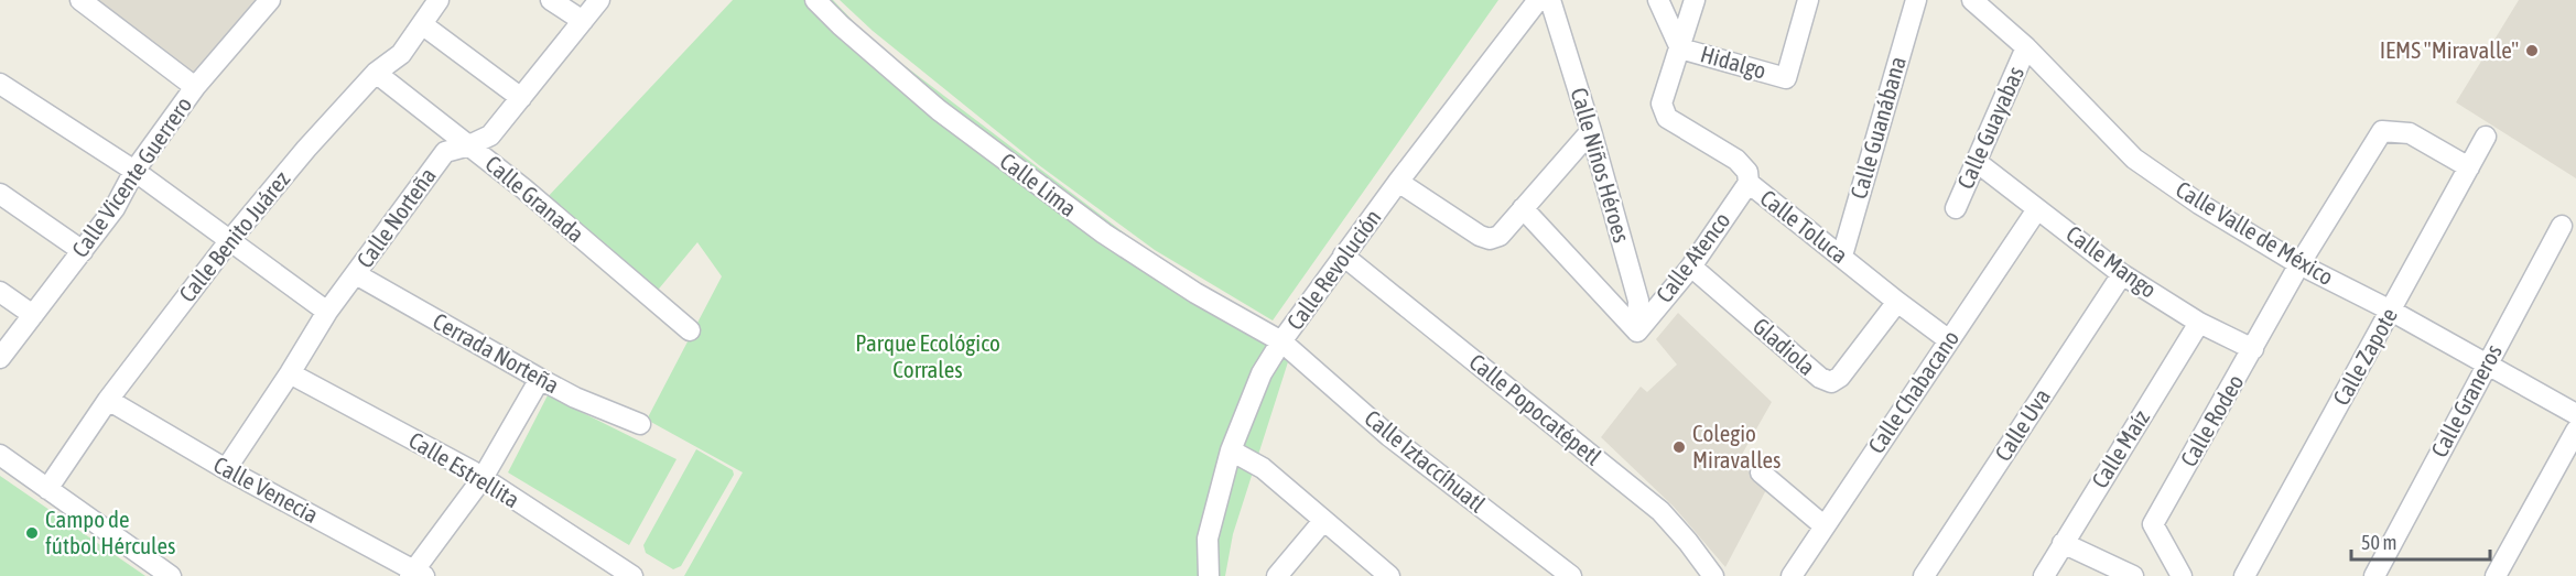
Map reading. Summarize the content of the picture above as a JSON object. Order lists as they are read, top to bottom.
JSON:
{
  "streets": {
    "street": [
      "Hidalgo",
      "Calle Guanábana",
      "Calle Guayabas",
      "Calle Niños Héroes",
      "Calle Vicente Guerrero",
      "Calle Lima",
      "Calle Granada",
      "Calle Norteña",
      "Calle Toluca",
      "Calle Valle de México",
      "Calle Benito Juárez",
      "Calle Atenco",
      "Calle Mango",
      "Calle Revolución",
      "Gladiola",
      "Cerrada Norteña",
      "Calle Zapote",
      "Calle Chabacano",
      "Calle Graneros",
      "Calle Popocatépetl",
      "Calle Rodeo",
      "Calle Uva",
      "Calle Maíz",
      "Calle Iztaccíhuatl",
      "Calle Estrellita",
      "Calle Venecia"
    ]
  },
  "crossings": [
    ["Hidalgo", "Calle Toluca"],
    ["Calle Guanábana", "Calle Toluca"],
    ["Calle Guayabas", "Calle Valle de México"],
    ["Calle Guayabas", "Calle Mango"],
    ["Calle Niños Héroes", "Calle Atenco"],
    ["Calle Lima", "Calle Revolución"],
    ["Calle Lima", "Calle Iztaccíhuatl"],
    ["Calle Granada", "Calle Norteña"],
    ["Calle Granada", "Calle Benito Juárez"],
    ["Calle Norteña", "Cerrada Norteña"],
    ["Calle Norteña", "Calle Estrellita"],
    ["Calle Norteña", "Calle Venecia"],
    ["Calle Toluca", "Calle Atenco"],
    ["Calle Toluca", "Gladiola"],
    ["Calle Toluca", "Calle Chabacano"],
    ["Calle Valle de México", "Calle Zapote"],
    ["Calle Valle de México", "Calle Graneros"],
    ["Calle Valle de México", "Calle Rodeo"],
    ["Calle Benito Juárez", "Calle Venecia"],
    ["Calle Atenco", "Gladiola"],
    ["Calle Mango", "Calle Chabacano"],
    ["Calle Mango", "Calle Rodeo"],
    ["Calle Mango", "Calle Uva"],
    ["Calle Mango", "Calle Maíz"],
    ["Calle Revolución", "Calle Popocatépetl"],
    ["Calle Revolución", "Calle Iztaccíhuatl"],
    ["Calle Zapote", "Calle Rodeo"]
  ],
  "parks": ["Parque Ecológico Corrales"],
  "places": ["IEMS \"Miravalle\"", "Colegio Miravalles", "Campo de fútbol Hércules"],
  "scale_bar": "50 m"
}
